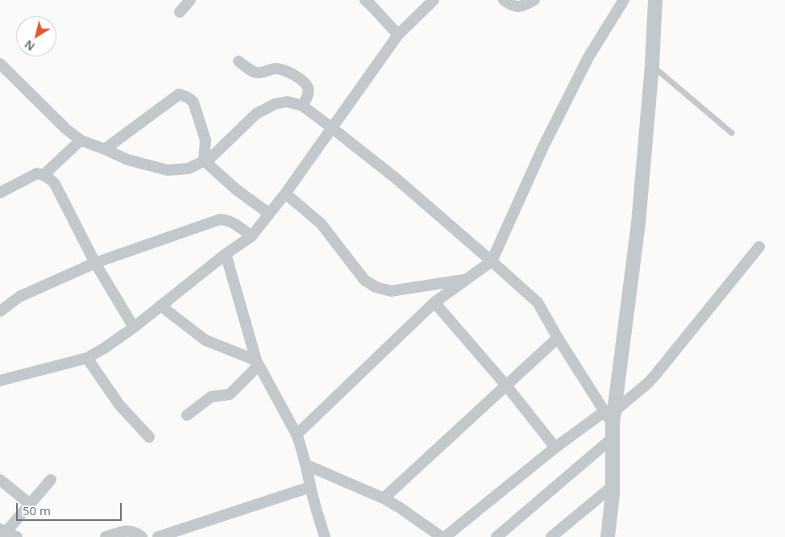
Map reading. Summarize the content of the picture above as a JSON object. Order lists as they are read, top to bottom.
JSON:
{
  "scale_bar": "50 m",
  "north": "bottom left"
}
